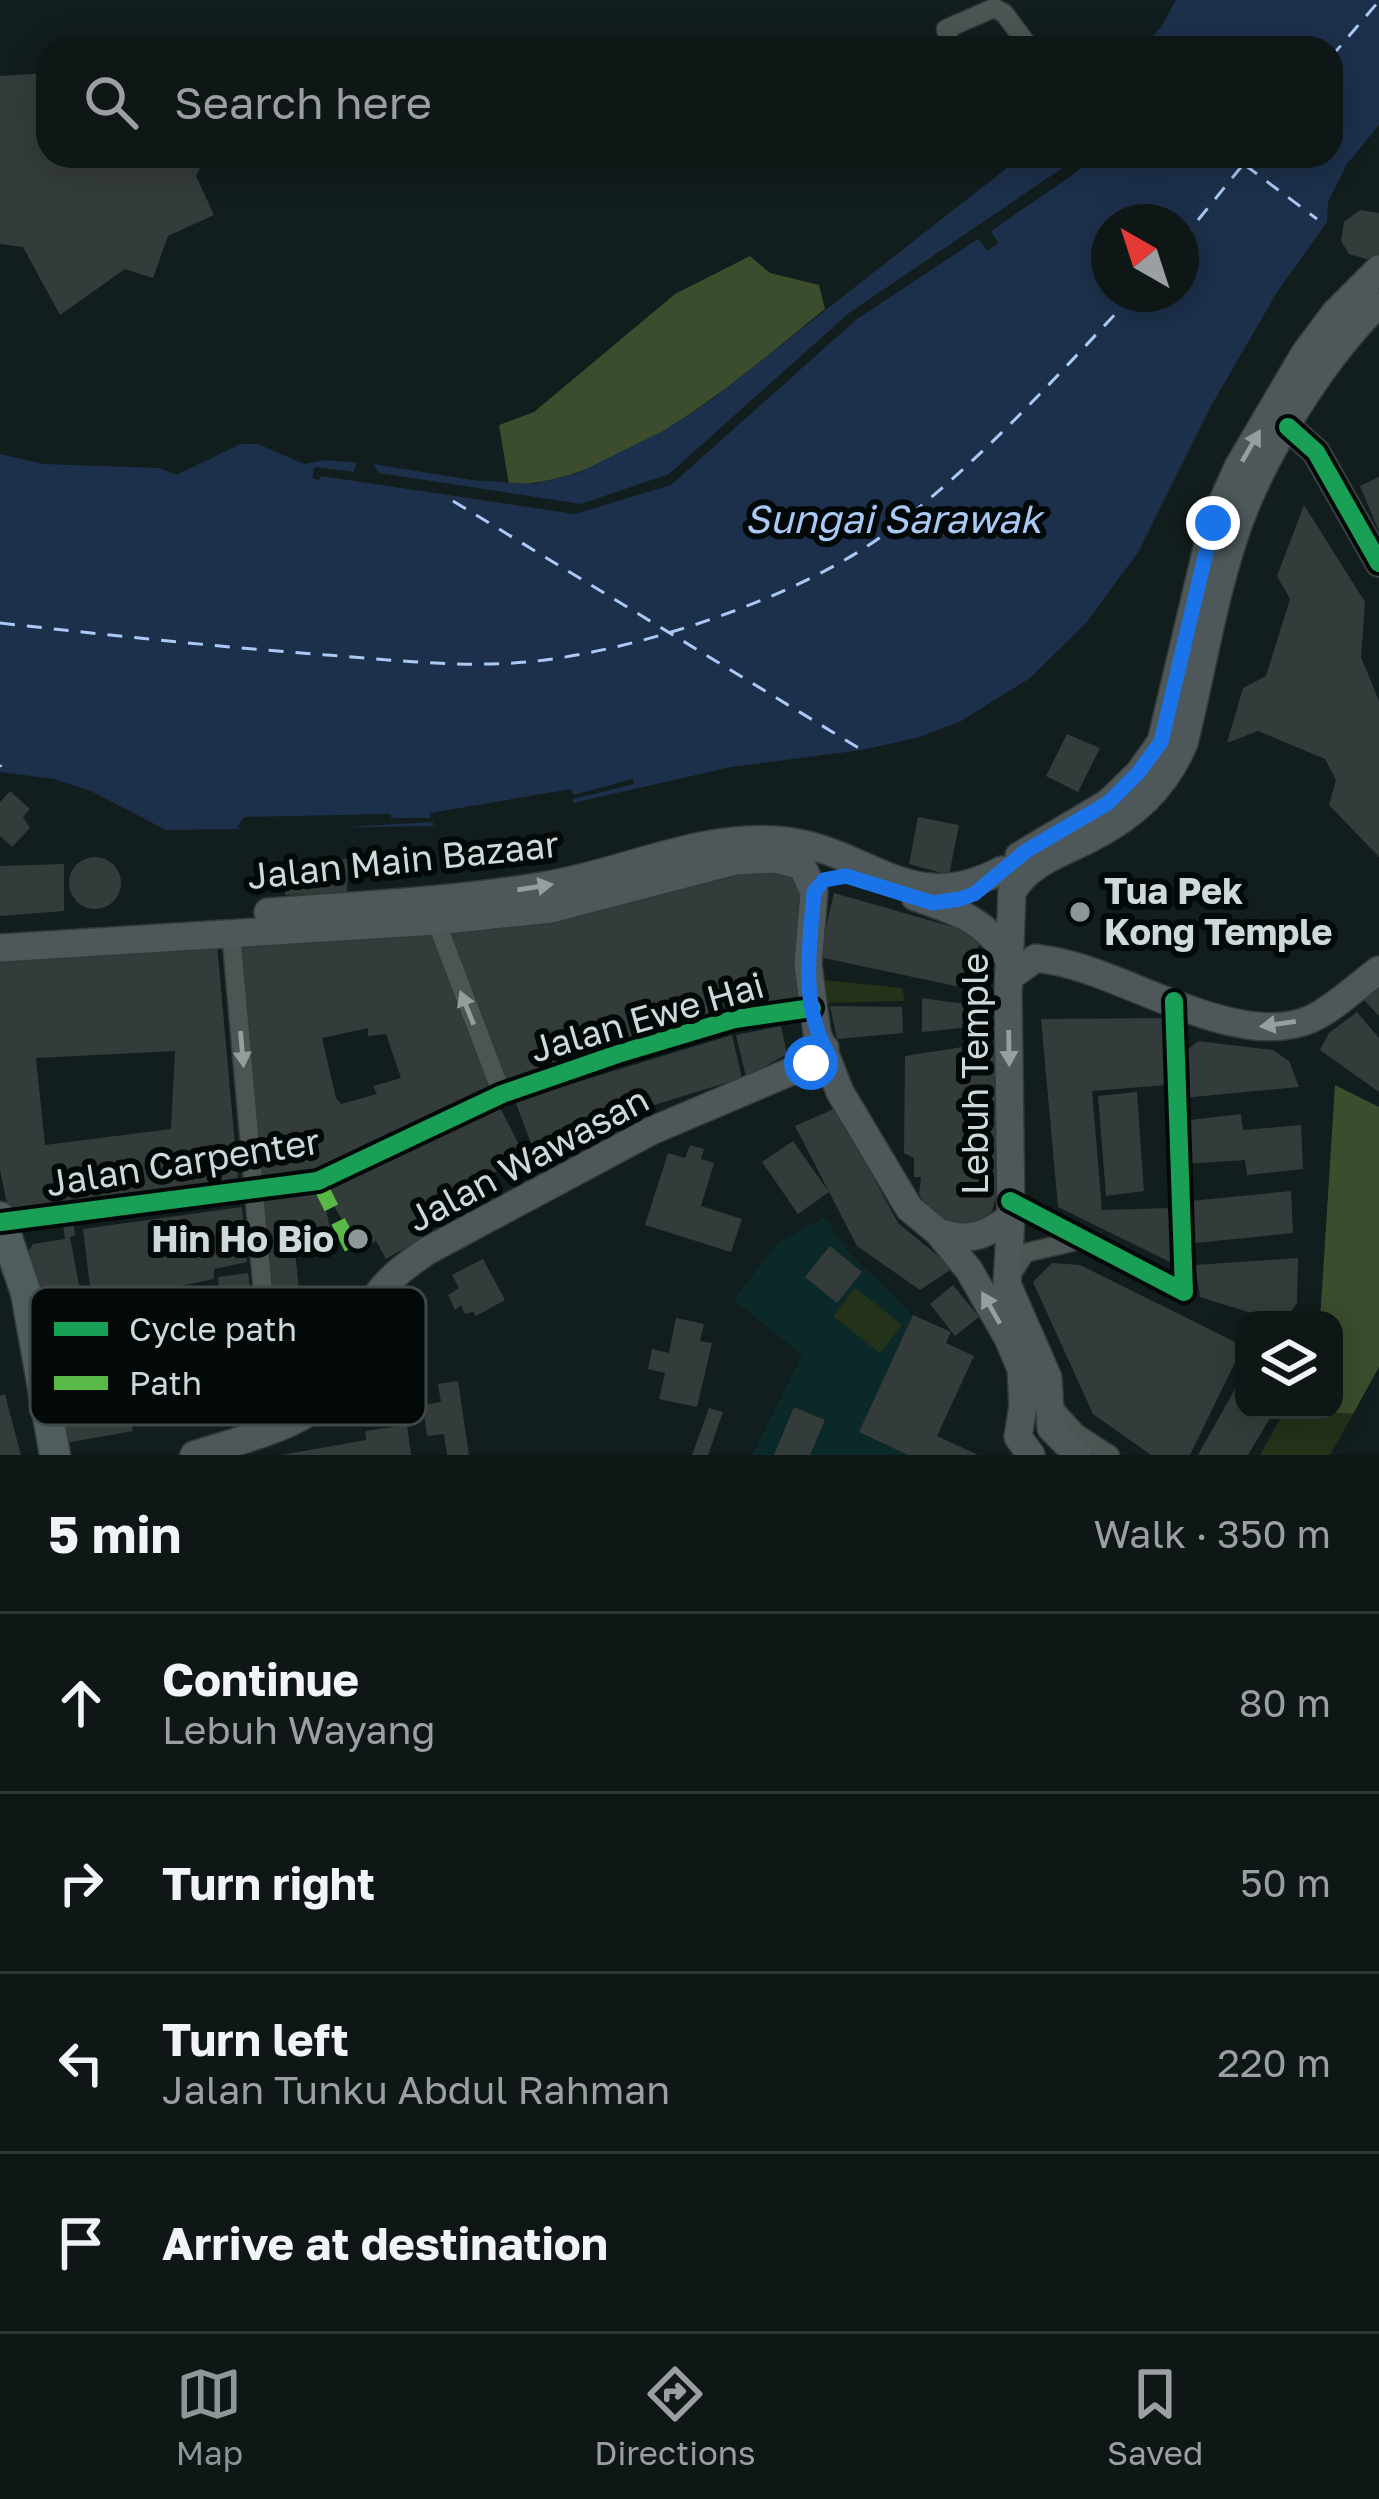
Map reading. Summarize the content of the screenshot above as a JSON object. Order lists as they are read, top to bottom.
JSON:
{
  "streets": {
    "main road": ["Jalan Main Bazaar", "Lebuh Temple", "Jalan Wawasan"],
    "street": ["Jalan Ewe Hai", "Jalan Carpenter"]
  },
  "crossings": [
    ["Jalan Ewe Hai", "Jalan Carpenter"]
  ],
  "water": ["Sungai Sarawak"],
  "places": ["Tua Pek Kong Temple", "Hin Ho Bio"],
  "legend": ["Cycle path", "Path"],
  "north": "top left",
  "page": {
    "search": "Search here",
    "heading": ["5 min", "Walk · 350 m"],
    "list": [
      ["Continue", "Lebuh Wayang", "80 m"],
      ["Turn right", "50 m"],
      ["Turn left", "Jalan Tunku Abdul Rahman", "220 m"],
      "Arrive at destination"
    ],
    "nav": ["Map", "Directions", "Saved"]
  }
}
